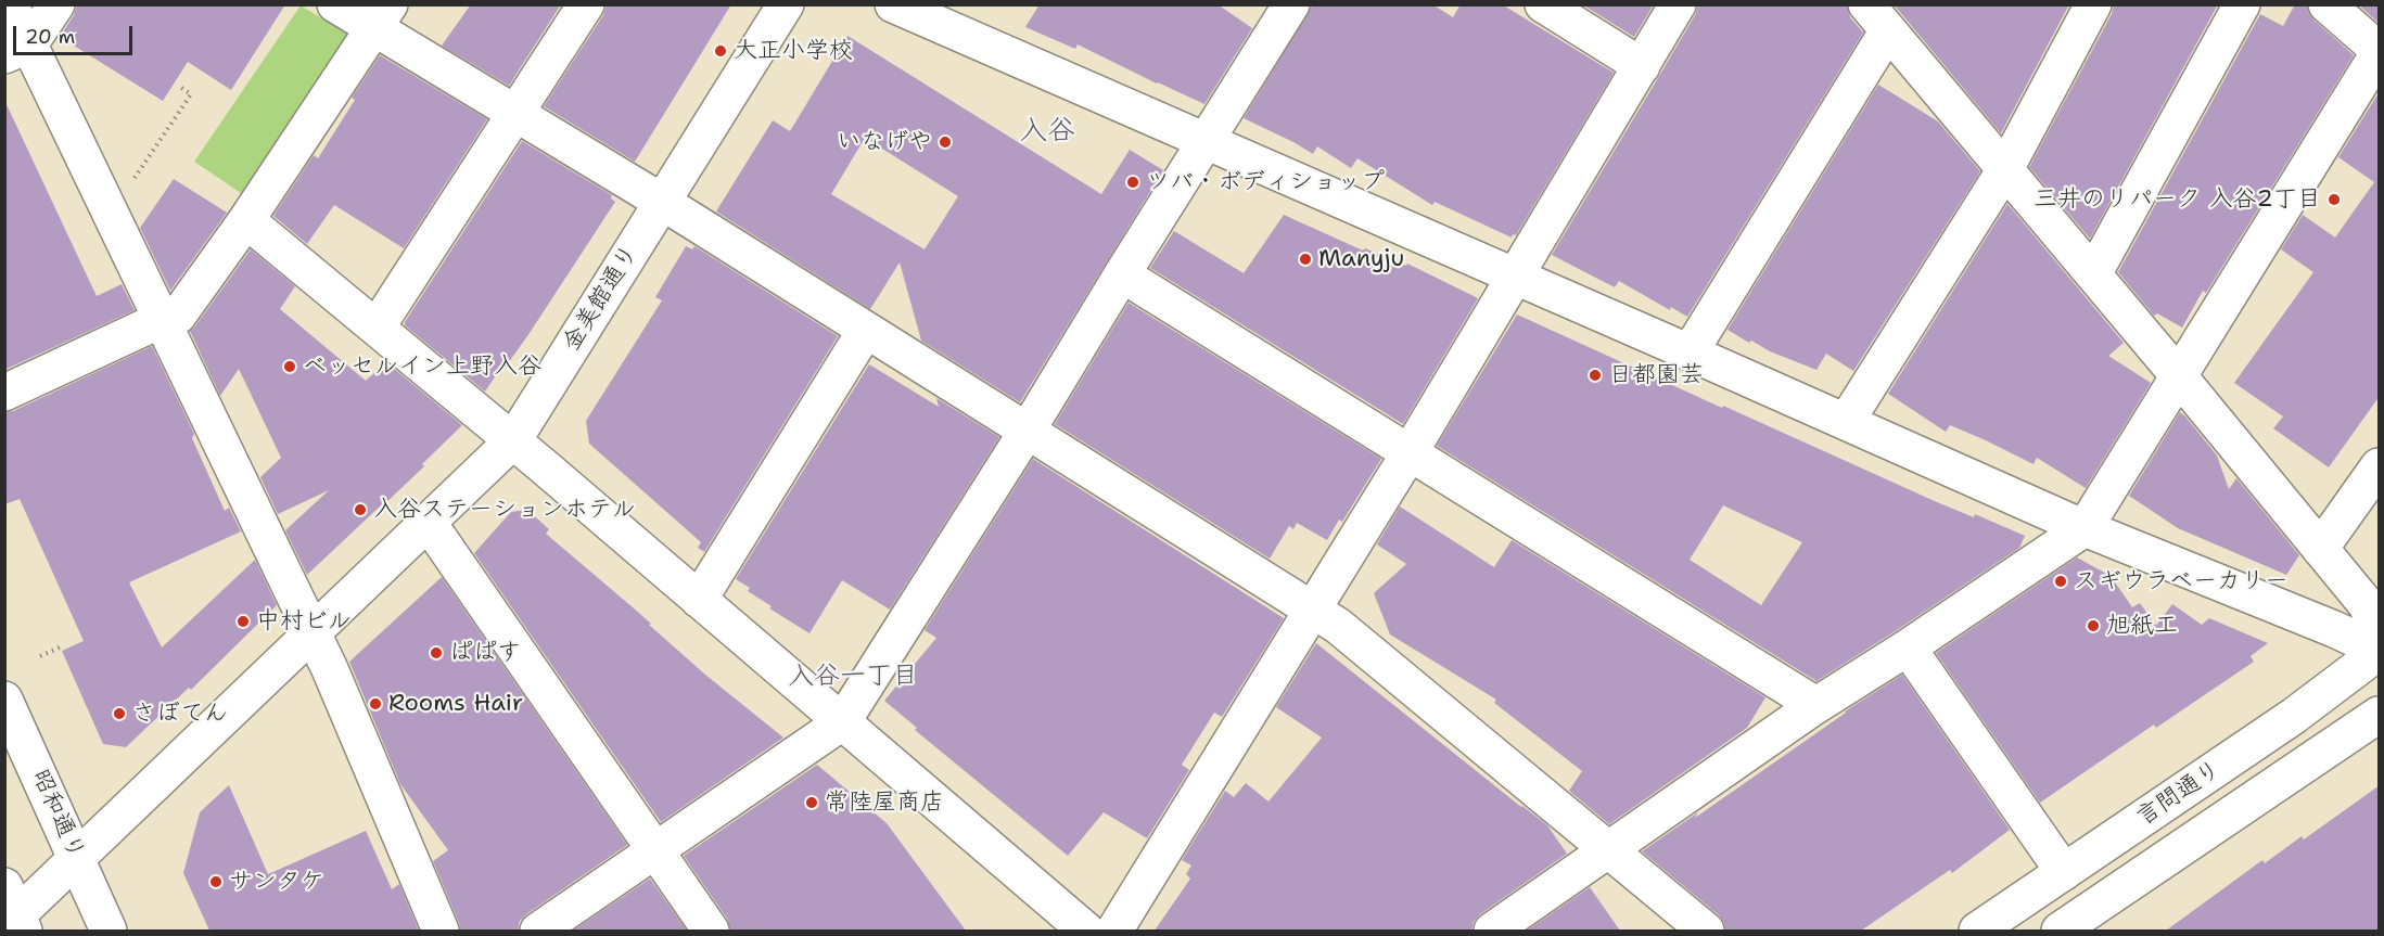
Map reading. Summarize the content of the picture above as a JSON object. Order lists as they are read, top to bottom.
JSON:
{
  "streets": {
    "main road": ["金美館通り", "言問通り", "昭和通り"]
  },
  "crossings": [
    ["金美館通り", "昭和通り"]
  ],
  "districts": ["入谷", "入谷一丁目"],
  "places": [
    "大正小学校",
    "いなげや",
    "ツバ・ボディショップ",
    "三井のリパーク 入谷2丁目",
    "Manyju",
    "ベッセルイン上野入谷",
    "日都園芸",
    "入谷ステーションホテル",
    "スギウラベーカリー",
    "中村ビル",
    "旭紙工",
    "ぱぱす",
    "Rooms Hair",
    "さぼてん",
    "常陸屋商店",
    "サンタケ"
  ],
  "scale_bar": "20 m"
}
